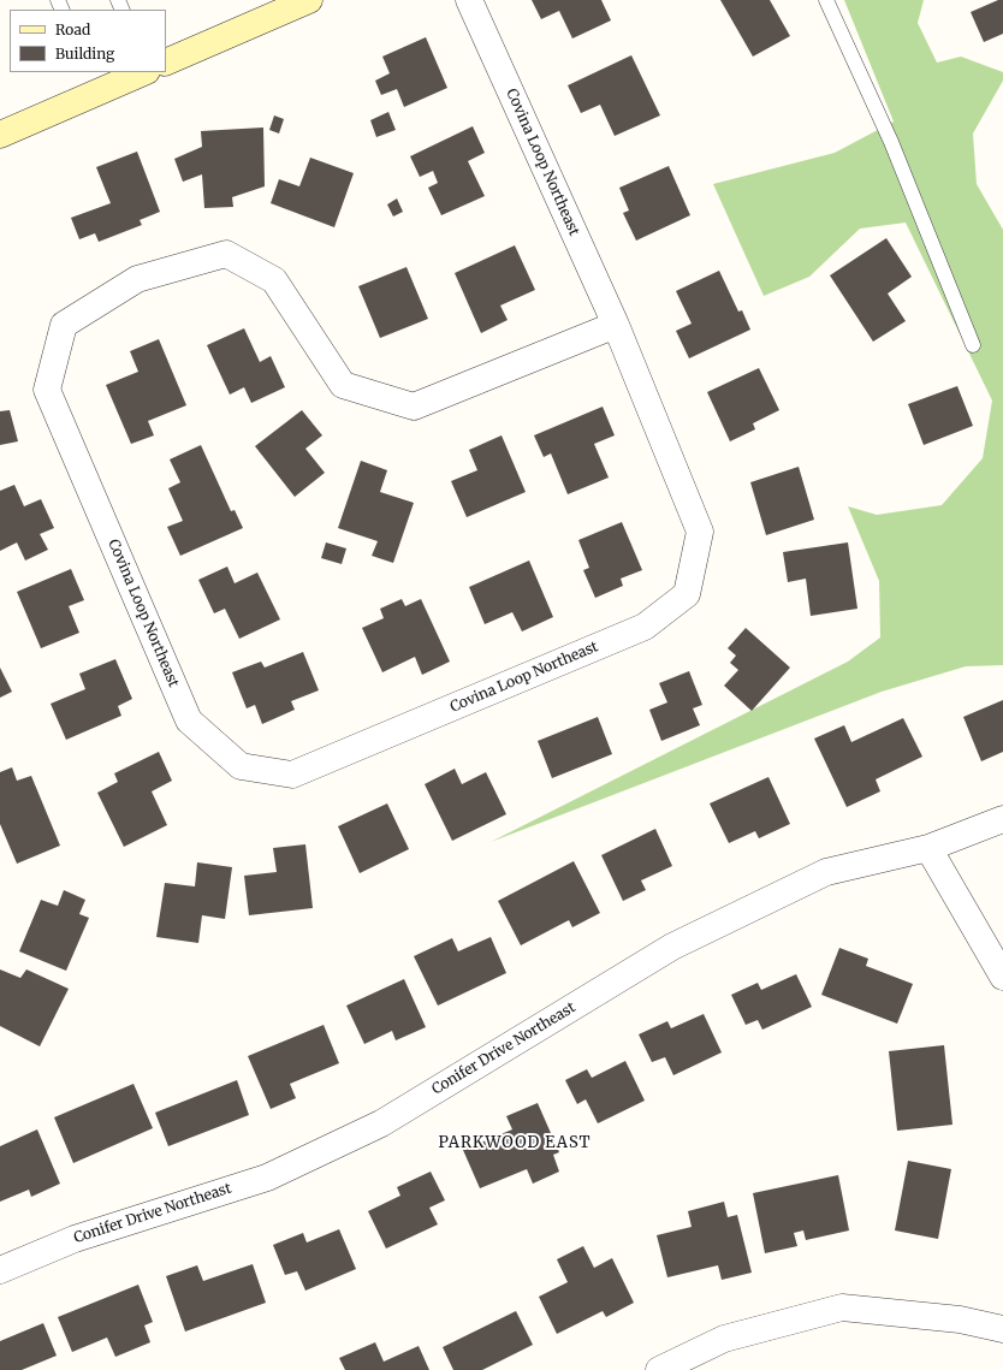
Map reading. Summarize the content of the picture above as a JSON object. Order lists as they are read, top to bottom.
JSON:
{
  "streets": {
    "street": ["Covina Loop Northeast", "Conifer Drive Northeast"]
  },
  "districts": ["PARKWOOD EAST"],
  "legend": ["Road", "Building"]
}
